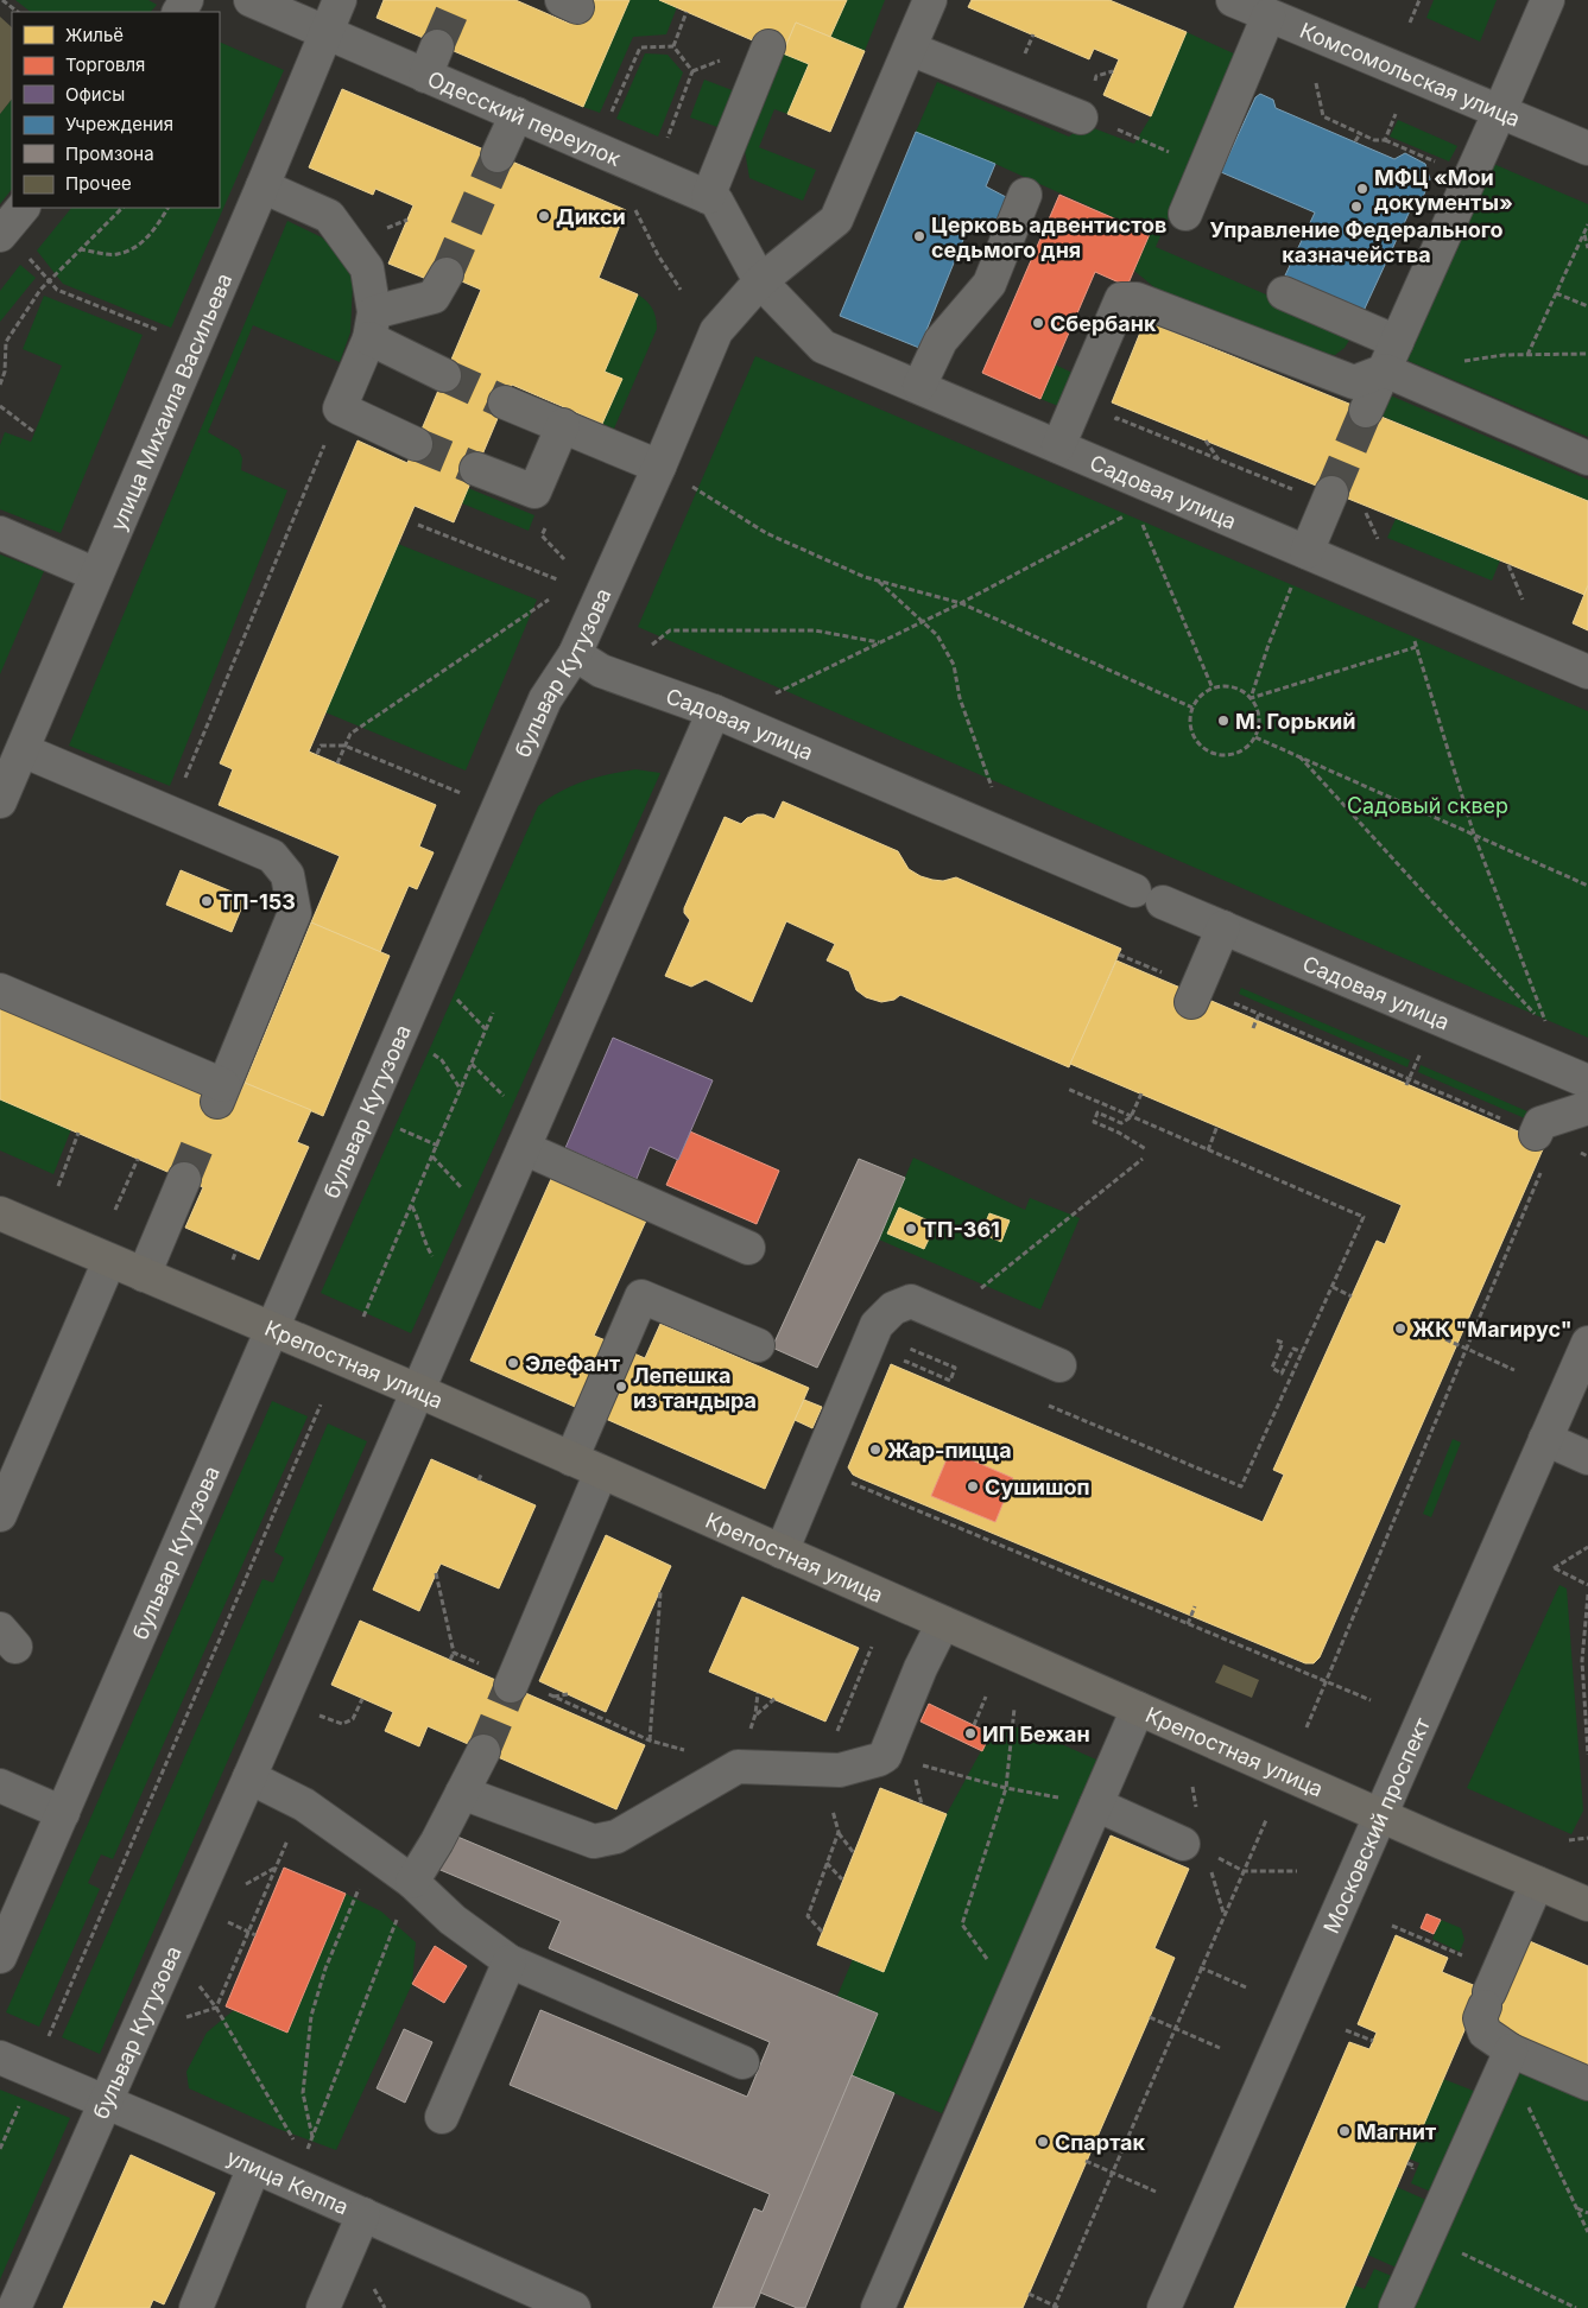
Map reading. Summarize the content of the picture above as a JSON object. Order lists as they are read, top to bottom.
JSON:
{
  "streets": {
    "main road": ["Крепостная улица"],
    "street": [
      "Комсомольская улица",
      "Одесский переулок",
      "улица Михаила Васильева",
      "Садовая улица",
      "бульвар Кутузова",
      "Московский проспект",
      "улица Кеппа"
    ]
  },
  "crossings": [
    ["Одесский переулок", "улица Михаила Васильева"],
    ["Одесский переулок", "Садовая улица"],
    ["Одесский переулок", "бульвар Кутузова"],
    ["Садовая улица", "бульвар Кутузова"],
    ["бульвар Кутузова", "Крепостная улица"],
    ["бульвар Кутузова", "улица Кеппа"],
    ["Крепостная улица", "Московский проспект"]
  ],
  "parks": ["Садовый сквер"],
  "places": [
    "МФЦ «Мои документы»",
    "Управление Федерального казначейства",
    "Дикси",
    "Церковь адвентистов седьмого дня",
    "Сбербанк",
    "М. Горький",
    "ТП-153",
    "ТП-361",
    "ЖК \"Магирус\"",
    "Элефант",
    "Лепешка из тандыра",
    "Жар-пицца",
    "Сушишоп",
    "ИП Бежан",
    "Магнит",
    "Спартак"
  ],
  "legend": [
    "Жильё",
    "Торговля",
    "Офисы",
    "Учреждения",
    "Промзона",
    "Прочее"
  ]
}
